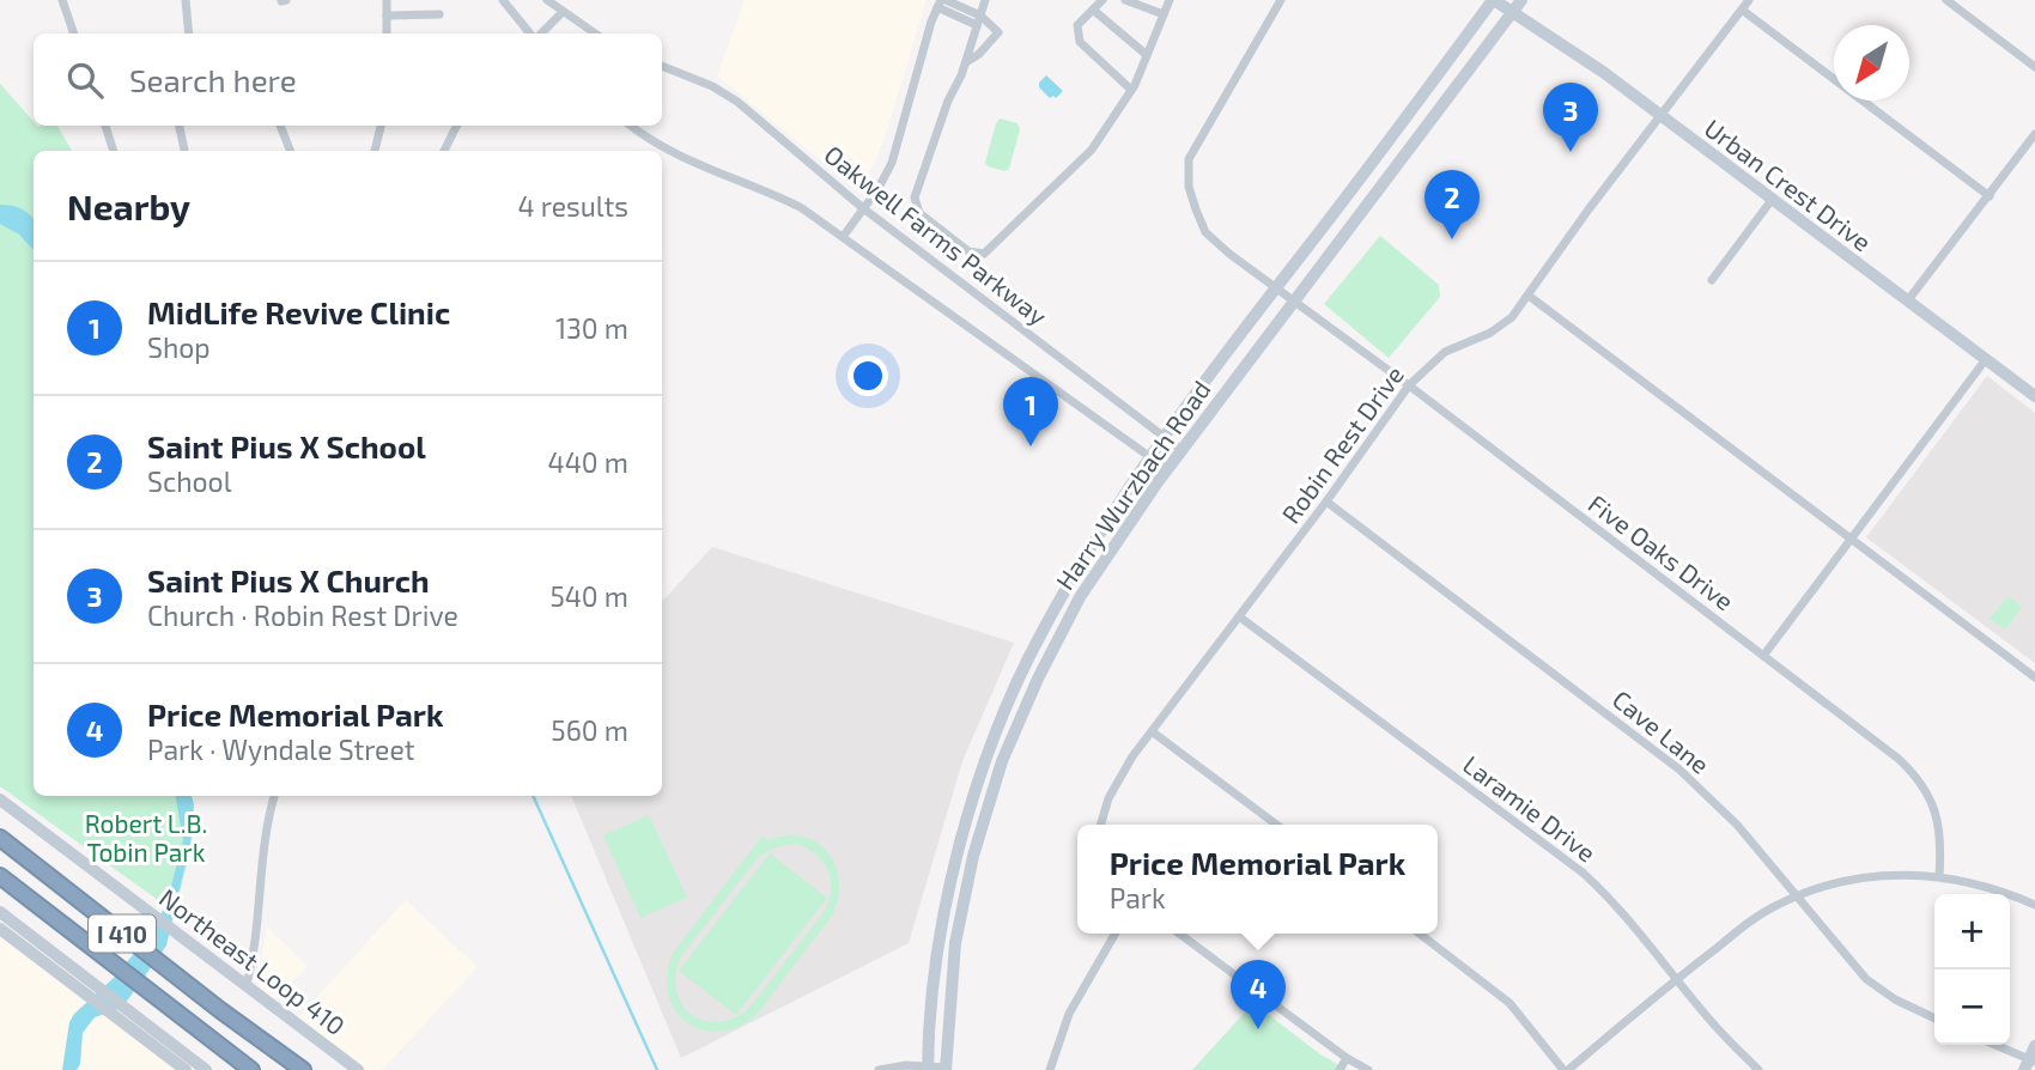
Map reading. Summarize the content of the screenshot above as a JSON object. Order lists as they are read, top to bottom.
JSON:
{
  "streets": {
    "highway": ["I 410"],
    "main road": ["Urban Crest Drive", "Harry Wurzbach Road", "Northeast Loop 410"],
    "street": [
      "Oakwell Farms Parkway",
      "Robin Rest Drive",
      "Five Oaks Drive",
      "Cave Lane",
      "Laramie Drive"
    ]
  },
  "crossings": [
    ["Urban Crest Drive", "Robin Rest Drive"],
    ["Urban Crest Drive", "Harry Wurzbach Road"],
    ["Oakwell Farms Parkway", "Harry Wurzbach Road"],
    ["Robin Rest Drive", "Five Oaks Drive"],
    ["Robin Rest Drive", "Cave Lane"],
    ["Robin Rest Drive", "Laramie Drive"],
    ["Harry Wurzbach Road", "Five Oaks Drive"]
  ],
  "parks": ["Robert L.B. Tobin Park"],
  "north": "bottom left",
  "page": {
    "search": "Search here",
    "pins": [
      "3",
      "2",
      "1",
      "4"
    ],
    "heading": ["Nearby", "4 results"],
    "list": [
      {
        "mark": "1",
        "name": "MidLife Revive Clinic",
        "note": "Shop",
        "value": "130 m"
      },
      {
        "mark": "2",
        "name": "Saint Pius X School",
        "note": "School",
        "value": "440 m"
      },
      {
        "mark": "3",
        "name": "Saint Pius X Church",
        "note": "Church · Robin Rest Drive",
        "value": "540 m"
      },
      {
        "mark": "4",
        "name": "Price Memorial Park",
        "note": "Park · Wyndale Street",
        "value": "560 m"
      }
    ],
    "popup": ["Price Memorial Park", "Park"],
    "map_buttons": ["+", "−"]
  }
}
